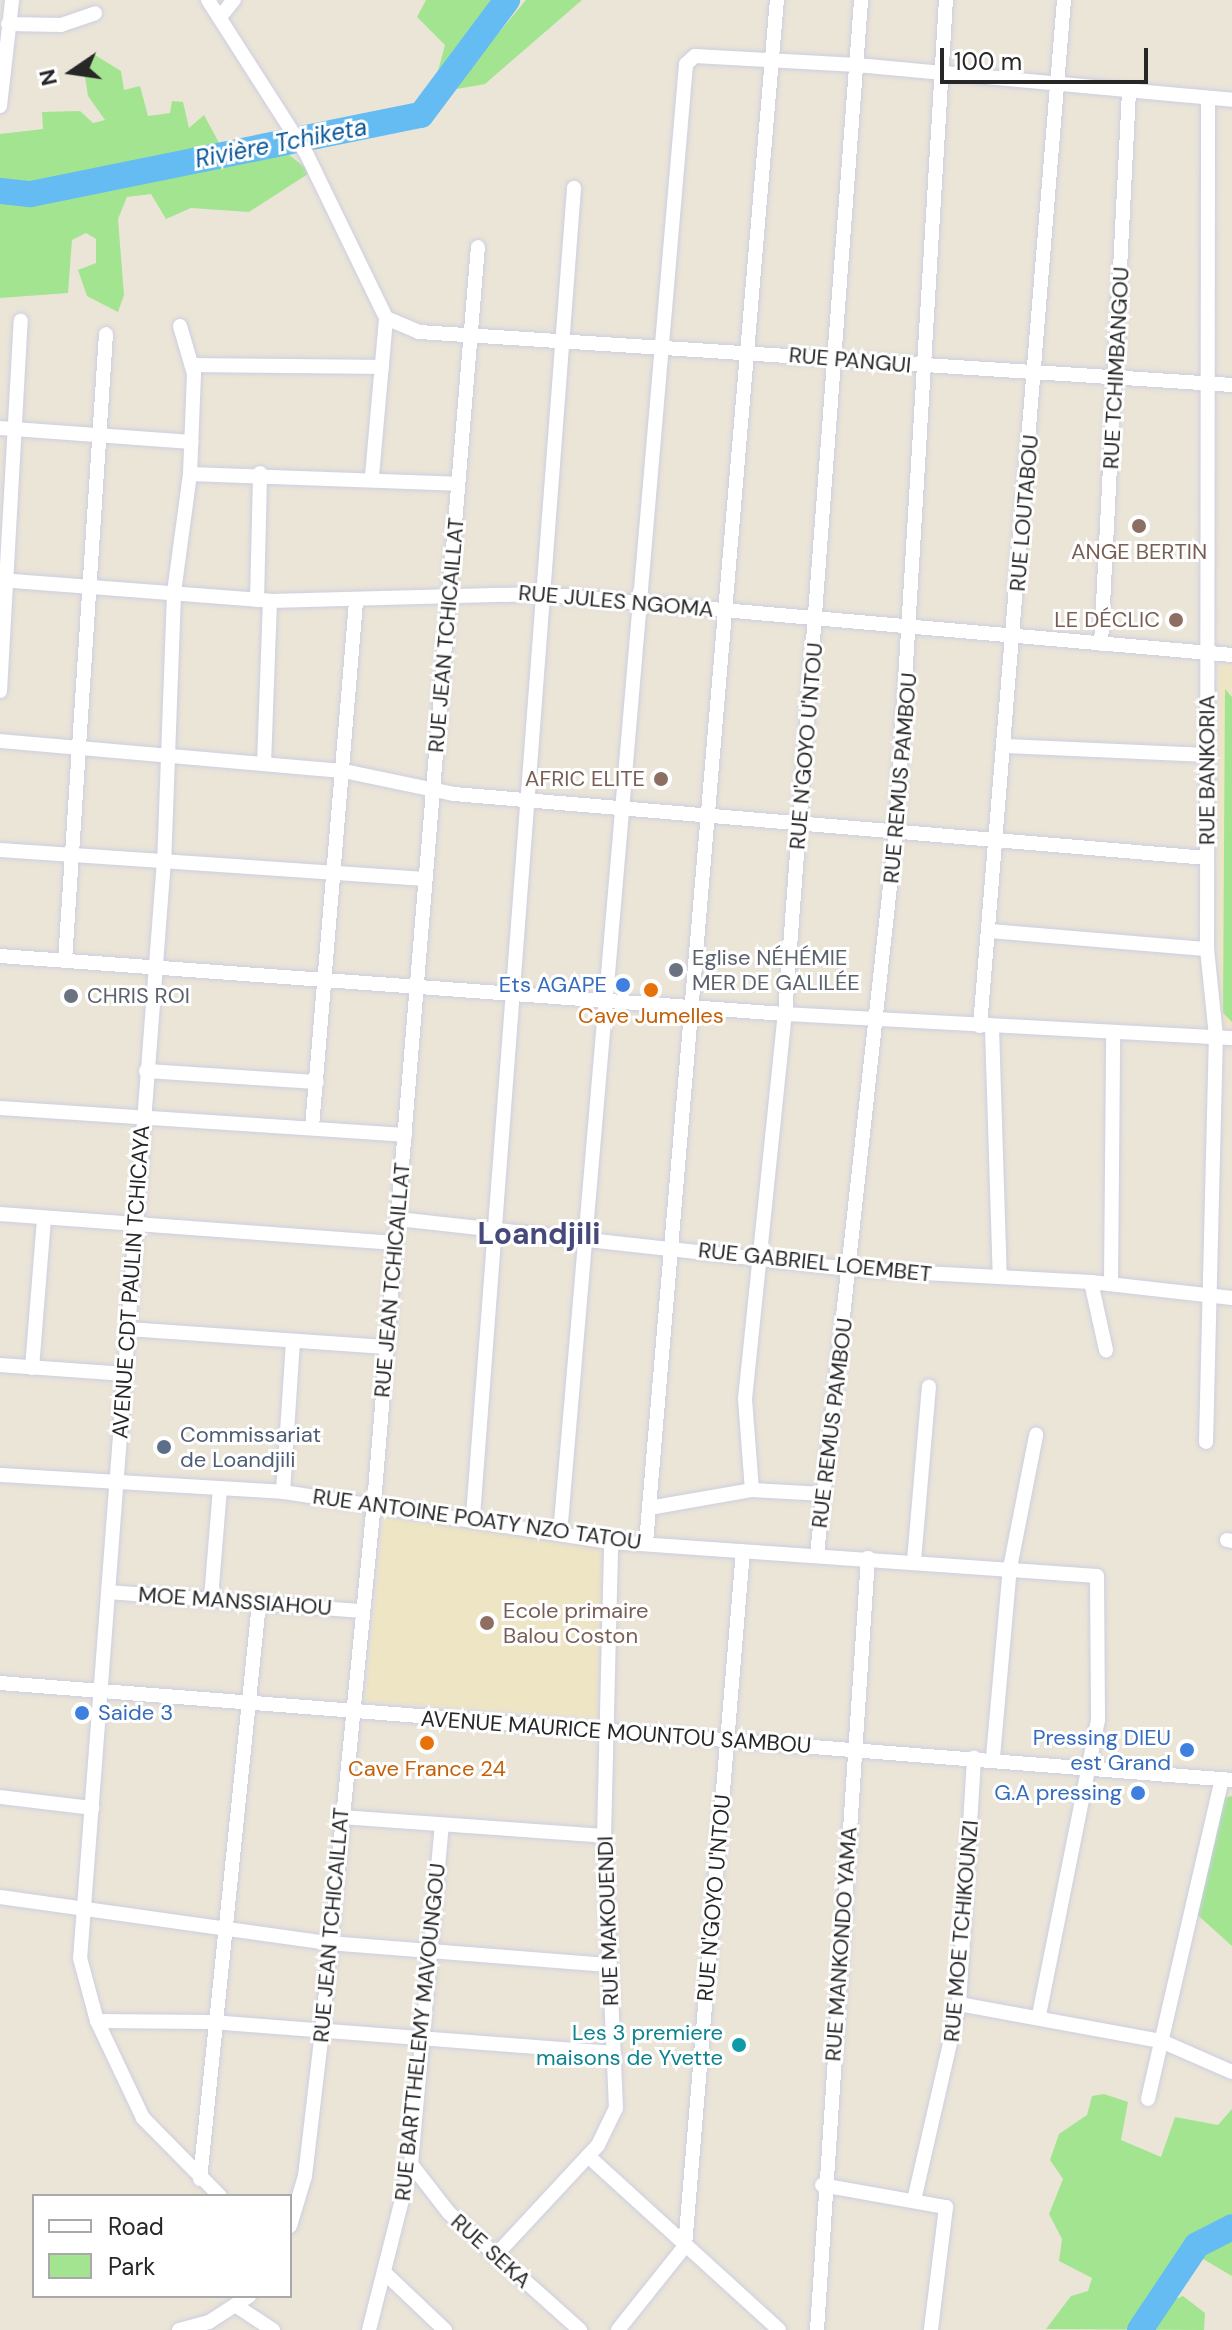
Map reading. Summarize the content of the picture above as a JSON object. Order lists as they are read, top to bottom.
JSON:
{
  "streets": {
    "street": [
      "RUE PANGUI",
      "RUE TCHIMBANGOU",
      "RUE LOUTABOU",
      "RUE JULES NGOMA",
      "RUE JEAN TCHICAILLAT",
      "RUE N'GOYO U'NTOU",
      "RUE BANKORIA",
      "RUE REMUS PAMBOU",
      "RUE GABRIEL LOEMBET",
      "AVENUE CDT PAULIN TCHICAYA",
      "RUE ANTOINE POATY NZO TATOU",
      "MOE MANSSIAHOU",
      "AVENUE MAURICE MOUNTOU SAMBOU",
      "RUE MAKOUENDI",
      "RUE MOE TCHIKOUNZI",
      "RUE MANKONDO YAMA",
      "RUE BARTTHELEMY MAVOUNGOU",
      "RUE SEKA"
    ]
  },
  "crossings": [
    ["RUE PANGUI", "RUE TCHIMBANGOU"],
    ["RUE PANGUI", "RUE LOUTABOU"],
    ["RUE PANGUI", "RUE JEAN TCHICAILLAT"],
    ["RUE PANGUI", "RUE N'GOYO U'NTOU"],
    ["RUE PANGUI", "RUE BANKORIA"],
    ["RUE PANGUI", "RUE REMUS PAMBOU"],
    ["RUE TCHIMBANGOU", "RUE JULES NGOMA"],
    ["RUE LOUTABOU", "RUE JULES NGOMA"],
    ["RUE LOUTABOU", "RUE GABRIEL LOEMBET"],
    ["RUE JULES NGOMA", "RUE JEAN TCHICAILLAT"],
    ["RUE JULES NGOMA", "RUE N'GOYO U'NTOU"],
    ["RUE JULES NGOMA", "RUE BANKORIA"],
    ["RUE JULES NGOMA", "RUE REMUS PAMBOU"],
    ["RUE JULES NGOMA", "AVENUE CDT PAULIN TCHICAYA"],
    ["RUE JEAN TCHICAILLAT", "RUE GABRIEL LOEMBET"],
    ["RUE JEAN TCHICAILLAT", "RUE ANTOINE POATY NZO TATOU"],
    ["RUE JEAN TCHICAILLAT", "MOE MANSSIAHOU"],
    ["RUE JEAN TCHICAILLAT", "AVENUE MAURICE MOUNTOU SAMBOU"],
    ["RUE N'GOYO U'NTOU", "RUE GABRIEL LOEMBET"],
    ["RUE N'GOYO U'NTOU", "RUE ANTOINE POATY NZO TATOU"],
    ["RUE N'GOYO U'NTOU", "AVENUE MAURICE MOUNTOU SAMBOU"],
    ["RUE BANKORIA", "RUE GABRIEL LOEMBET"],
    ["RUE REMUS PAMBOU", "RUE GABRIEL LOEMBET"],
    ["RUE REMUS PAMBOU", "RUE ANTOINE POATY NZO TATOU"],
    ["AVENUE CDT PAULIN TCHICAYA", "RUE ANTOINE POATY NZO TATOU"],
    ["AVENUE CDT PAULIN TCHICAYA", "MOE MANSSIAHOU"],
    ["AVENUE CDT PAULIN TCHICAYA", "AVENUE MAURICE MOUNTOU SAMBOU"],
    ["RUE ANTOINE POATY NZO TATOU", "AVENUE MAURICE MOUNTOU SAMBOU"],
    ["RUE ANTOINE POATY NZO TATOU", "RUE MAKOUENDI"],
    ["RUE ANTOINE POATY NZO TATOU", "RUE MANKONDO YAMA"],
    ["AVENUE MAURICE MOUNTOU SAMBOU", "RUE MAKOUENDI"],
    ["AVENUE MAURICE MOUNTOU SAMBOU", "RUE MOE TCHIKOUNZI"],
    ["AVENUE MAURICE MOUNTOU SAMBOU", "RUE MANKONDO YAMA"],
    ["RUE MAKOUENDI", "RUE SEKA"],
    ["RUE BARTTHELEMY MAVOUNGOU", "RUE SEKA"]
  ],
  "districts": ["Loandjili"],
  "water": ["Rivière Tchiketa"],
  "places": [
    "ANGE BERTIN",
    "LE DÉCLIC",
    "AFRIC ELITE",
    "Eglise NÉHÉMIE MER DE GALILÉE",
    "Ets AGAPE",
    "Cave Jumelles",
    "CHRIS ROI",
    "Commissariat de Loandjili",
    "Ecole primaire Balou Coston",
    "Saide 3",
    "Cave France 24",
    "Pressing DIEU est Grand",
    "G.A pressing",
    "Les 3 premiere maisons de Yvette"
  ],
  "legend": ["Road", "Park"],
  "scale_bar": "100 m",
  "north": "left"
}
